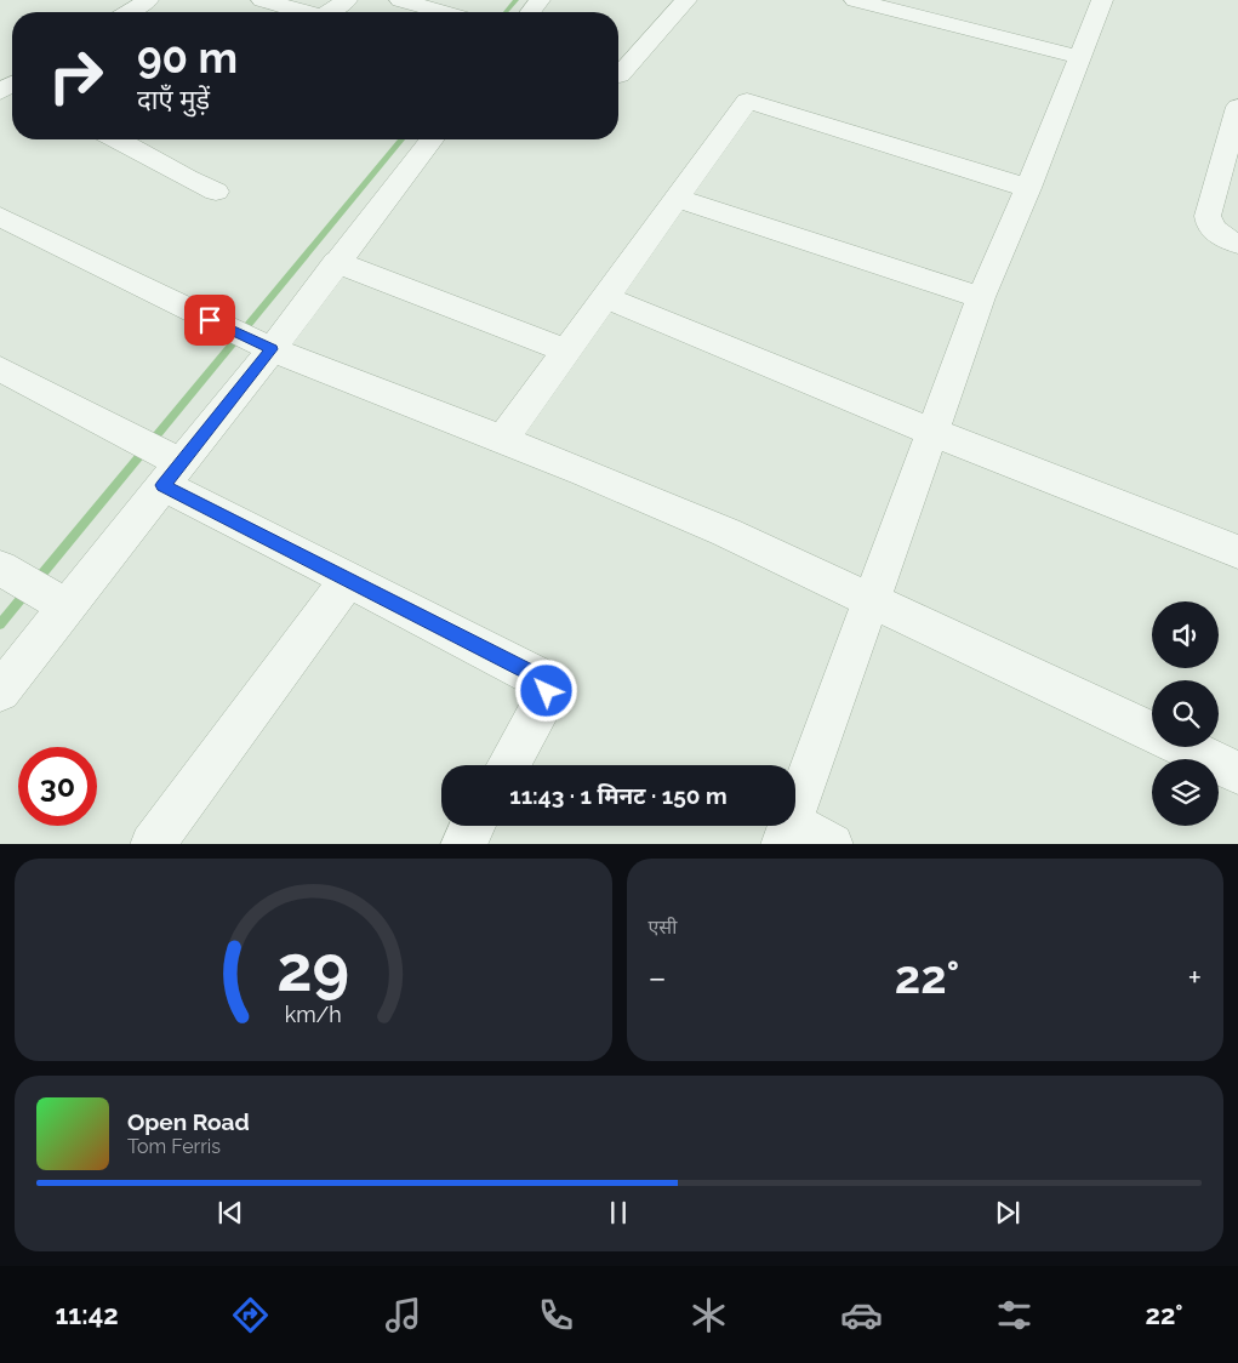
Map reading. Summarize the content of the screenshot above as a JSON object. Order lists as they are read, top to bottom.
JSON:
{
  "page": {
    "turn": ["90 m", "दाएँ मुड़ें"],
    "limit": "30",
    "trip": "11:43 · 1 मिनट · 150 m",
    "tile": "एसी",
    "heat": ["−", "22°", "+"],
    "song": ["Open Road", "Tom Ferris"],
    "tabs": ["11:42", "22°"],
    "gauge": ["29", "km/h"]
  }
}
